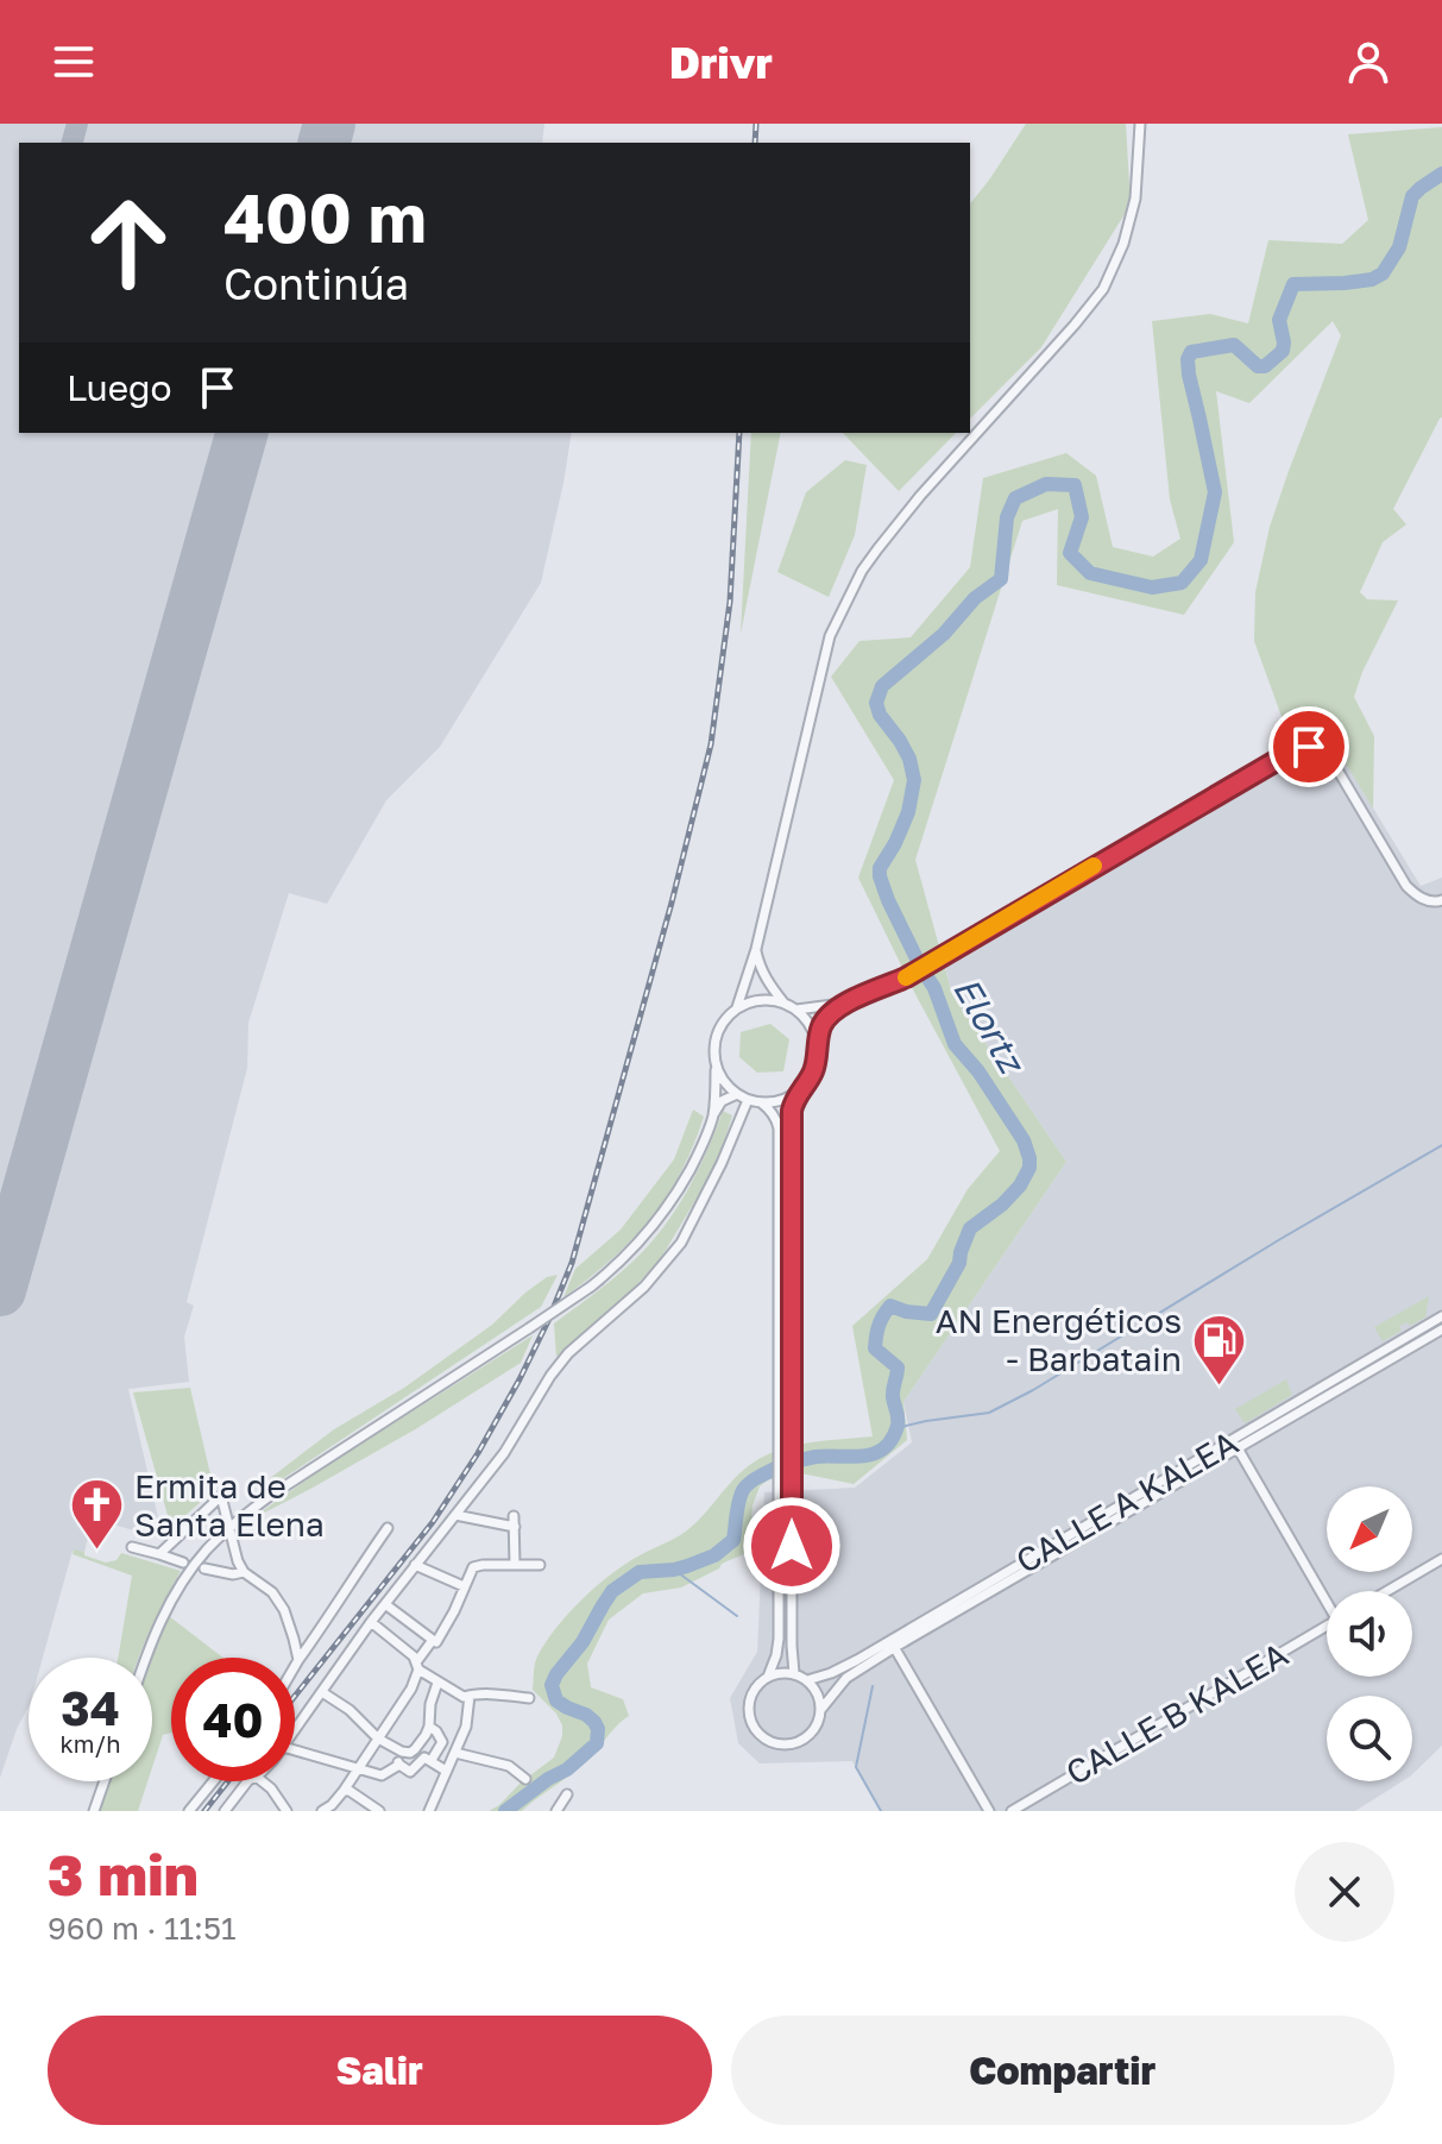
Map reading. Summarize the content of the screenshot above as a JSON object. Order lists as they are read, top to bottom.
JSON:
{
  "streets": {
    "street": ["CALLE A KALEA", "CALLE B KALEA"]
  },
  "water": ["Elortz"],
  "places": {
    "fuel station": ["AN Energéticos - Barbatain"],
    "church": ["Ermita de Santa Elena"]
  },
  "north": "bottom left",
  "page": {
    "header": "Drivr",
    "turn": ["400 m", "Continúa"],
    "then": "Luego",
    "speed": "34 km/h",
    "limit": "40",
    "heading": ["3 min", "960 m · 11:51"],
    "buttons": ["Salir", "Compartir"]
  }
}
